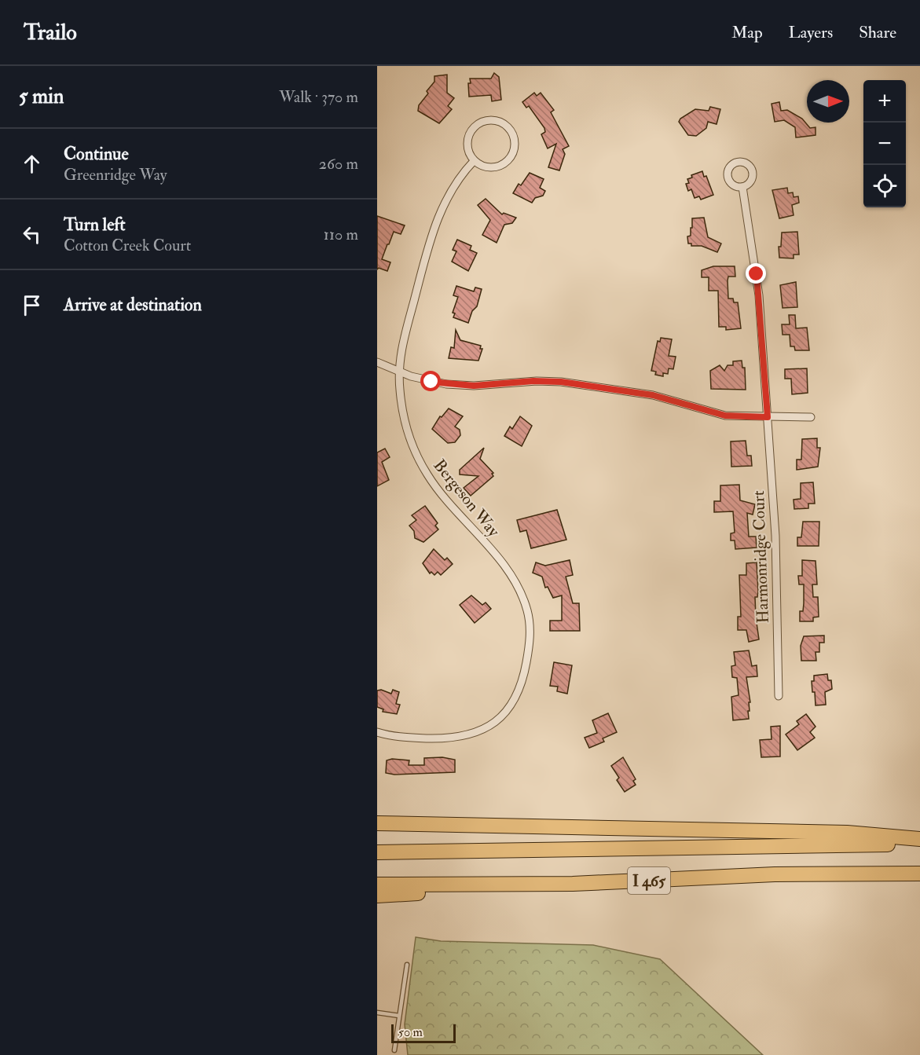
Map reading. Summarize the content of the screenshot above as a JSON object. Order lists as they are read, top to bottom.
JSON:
{
  "streets": {
    "highway": ["I 465"],
    "street": ["Bergeson Way", "Harmonridge Court"]
  },
  "scale_bar": "50 m",
  "north": "right",
  "page": {
    "header": "Trailo",
    "nav": ["Map", "Layers", "Share"],
    "heading": ["5 min", "Walk · 370 m"],
    "map_buttons": ["+", "−"],
    "list": [
      ["Continue", "Greenridge Way", "260 m"],
      ["Turn left", "Cotton Creek Court", "110 m"],
      "Arrive at destination"
    ],
    "scale": "50 m"
  }
}
